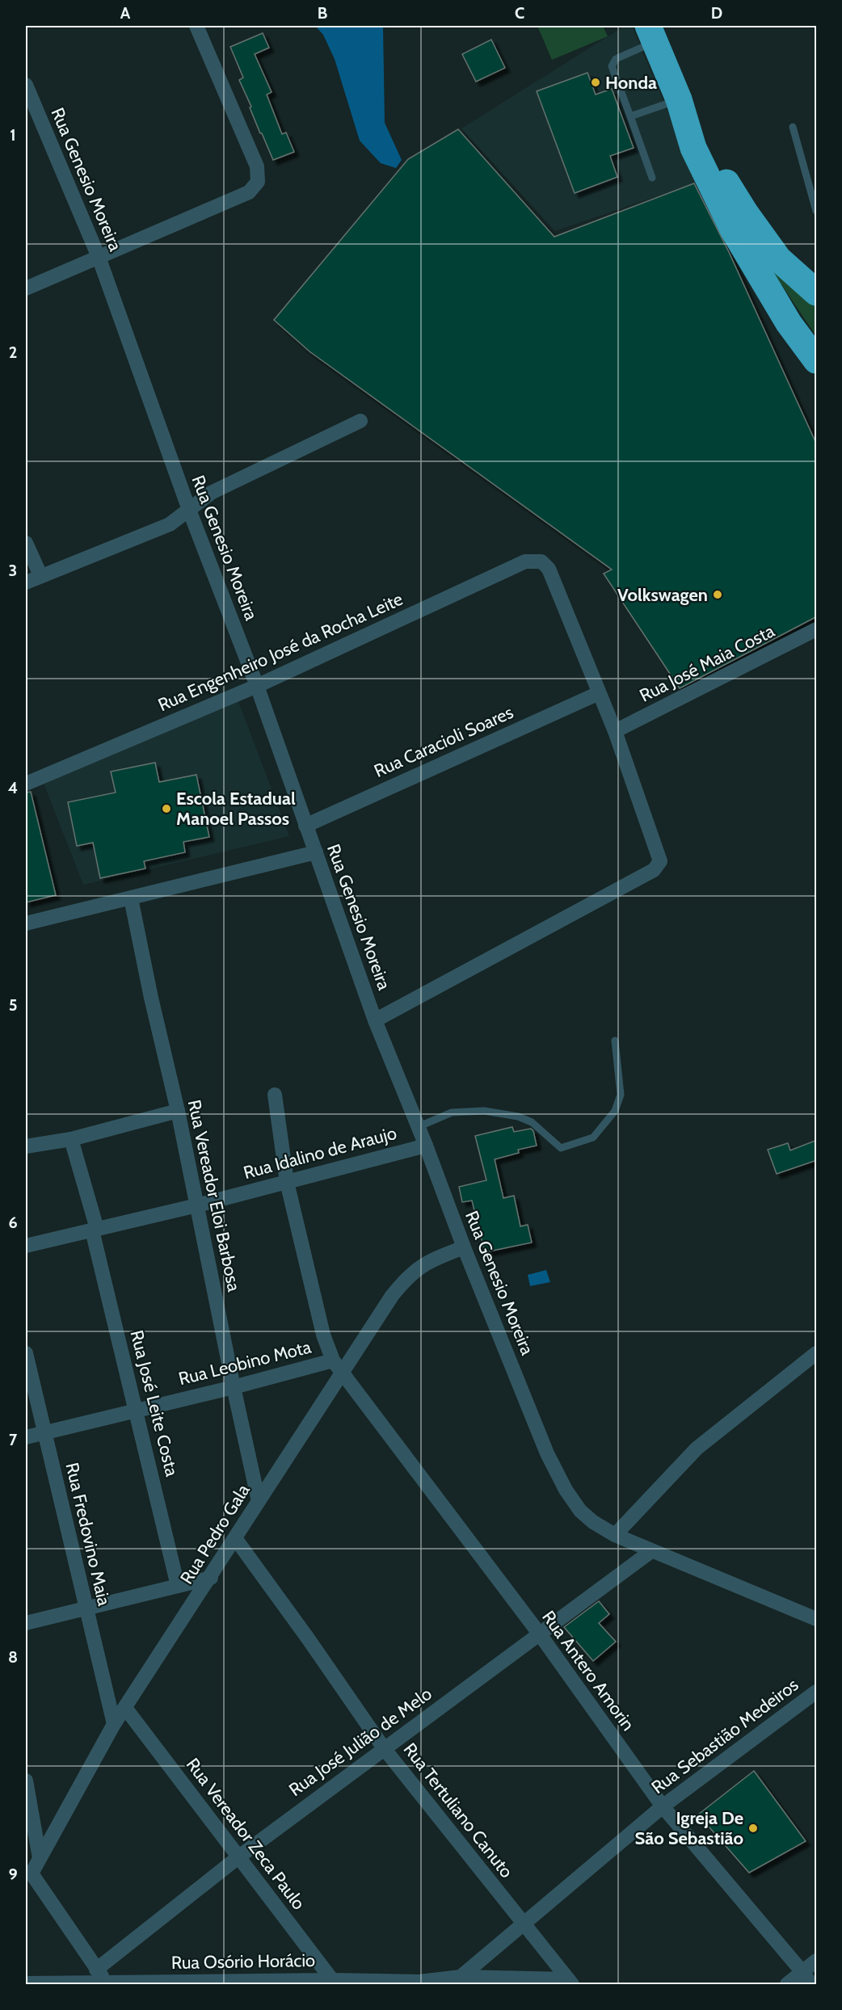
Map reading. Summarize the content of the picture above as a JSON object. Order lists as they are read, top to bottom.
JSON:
{
  "streets": {
    "street": [
      "Rua Genesio Moreira",
      "Rua Engenheiro José da Rocha Leite",
      "Rua José Maia Costa",
      "Rua Caracioli Soares",
      "Rua Idalino de Araujo",
      "Rua Vereador Eloi Barbosa",
      "Rua Leobino Mota",
      "Rua José Leite Costa",
      "Rua Fredovino Maia",
      "Rua Pedro Gala",
      "Rua Antero Amorin",
      "Rua Sebastião Medeiros",
      "Rua José Julião de Melo",
      "Rua Tertuliano Canuto",
      "Rua Vereador Zeca Paulo",
      "Rua Osório Horácio"
    ]
  },
  "crossings": [
    ["Rua Genesio Moreira", "Rua Engenheiro José da Rocha Leite"],
    ["Rua Genesio Moreira", "Rua Caracioli Soares"],
    ["Rua Genesio Moreira", "Rua Idalino de Araujo"],
    ["Rua Genesio Moreira", "Rua Pedro Gala"],
    ["Rua Genesio Moreira", "Rua José Julião de Melo"],
    ["Rua Engenheiro José da Rocha Leite", "Rua Caracioli Soares"],
    ["Rua Idalino de Araujo", "Rua Vereador Eloi Barbosa"],
    ["Rua Idalino de Araujo", "Rua José Leite Costa"],
    ["Rua Idalino de Araujo", "Rua Antero Amorin"],
    ["Rua Vereador Eloi Barbosa", "Rua Leobino Mota"],
    ["Rua Vereador Eloi Barbosa", "Rua Pedro Gala"],
    ["Rua Leobino Mota", "Rua José Leite Costa"],
    ["Rua Leobino Mota", "Rua Fredovino Maia"],
    ["Rua Leobino Mota", "Rua Antero Amorin"],
    ["Rua Fredovino Maia", "Rua Pedro Gala"],
    ["Rua Pedro Gala", "Rua Antero Amorin"],
    ["Rua Pedro Gala", "Rua Tertuliano Canuto"],
    ["Rua Pedro Gala", "Rua Vereador Zeca Paulo"],
    ["Rua Antero Amorin", "Rua Sebastião Medeiros"],
    ["Rua Antero Amorin", "Rua José Julião de Melo"],
    ["Rua Sebastião Medeiros", "Rua Tertuliano Canuto"],
    ["Rua José Julião de Melo", "Rua Tertuliano Canuto"],
    ["Rua José Julião de Melo", "Rua Vereador Zeca Paulo"],
    ["Rua Tertuliano Canuto", "Rua Osório Horácio"],
    ["Rua Vereador Zeca Paulo", "Rua Osório Horácio"]
  ],
  "places": [
    "Honda",
    "Volkswagen",
    "Escola Estadual Manoel Passos",
    "Igreja De São Sebastião"
  ],
  "grid": {
    "columns": [
      "A",
      "B",
      "C",
      "D"
    ],
    "rows": [
      "1",
      "2",
      "3",
      "4",
      "5",
      "6",
      "7",
      "8",
      "9"
    ]
  }
}
